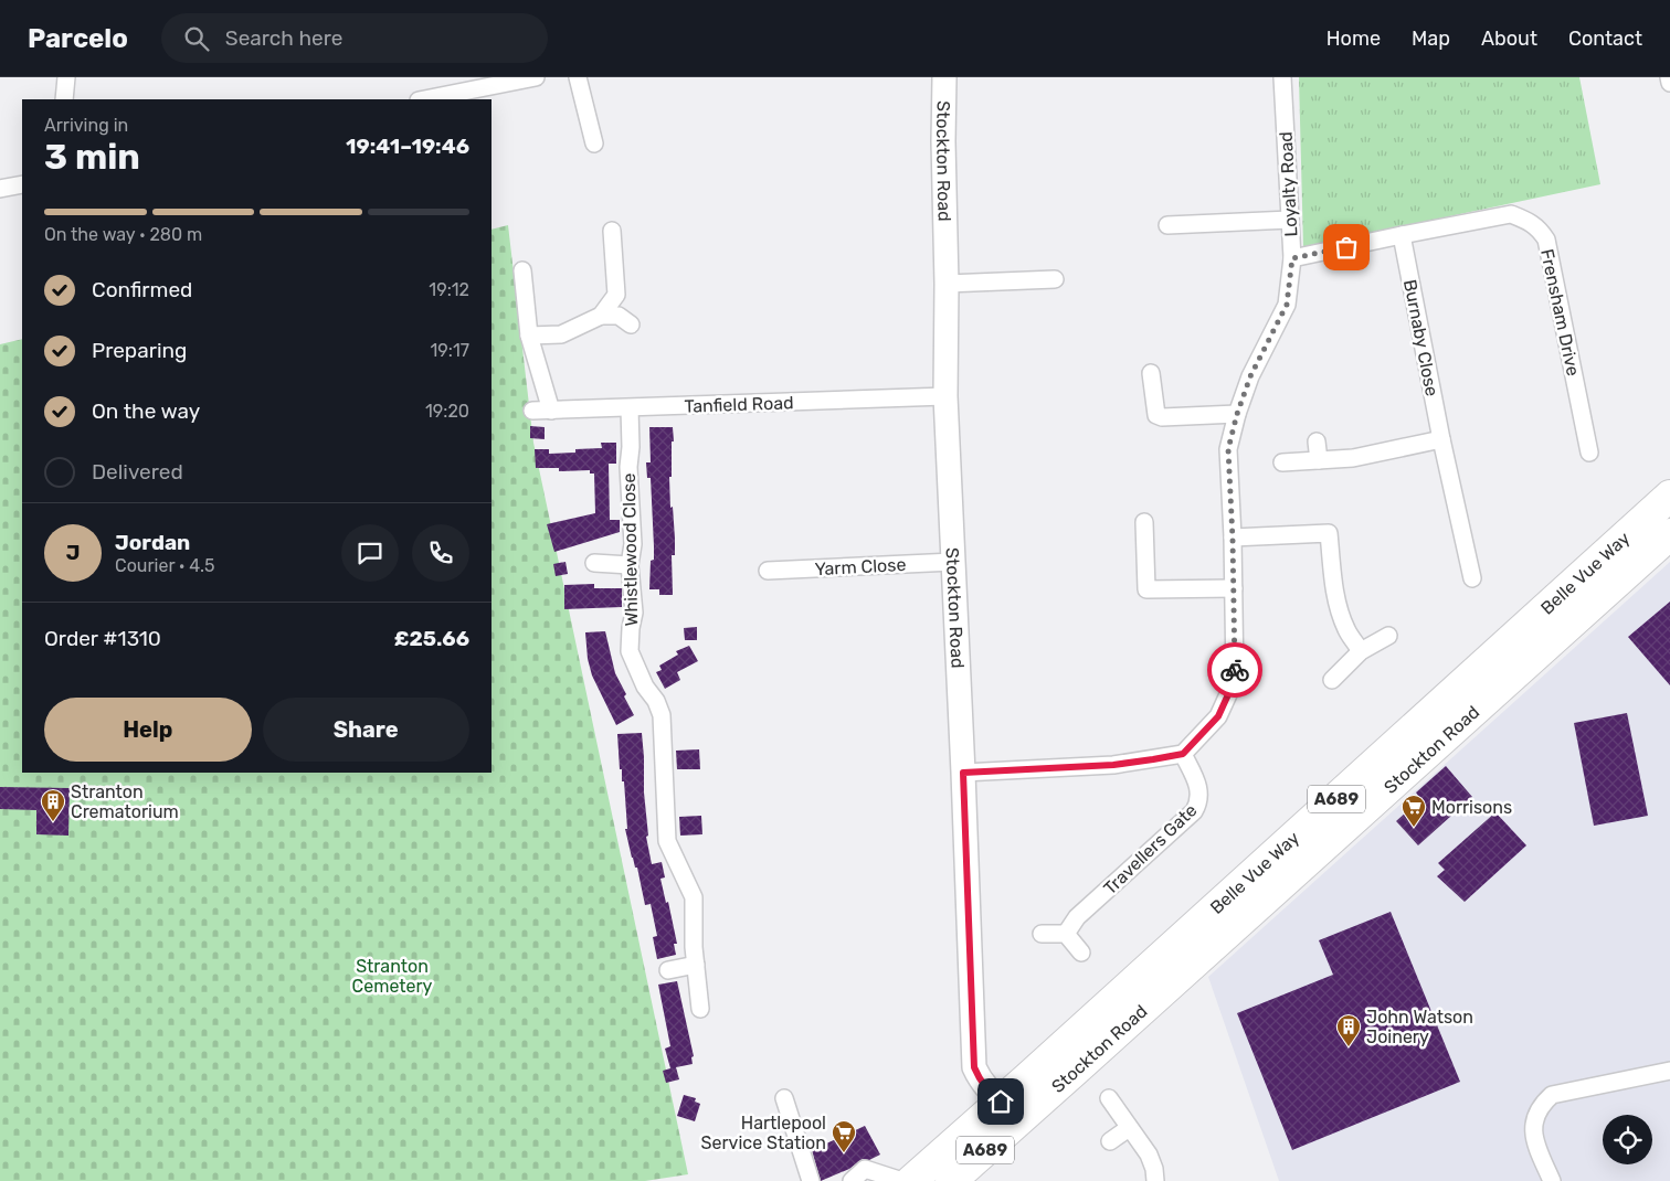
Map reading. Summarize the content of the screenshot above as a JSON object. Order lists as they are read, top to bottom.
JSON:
{
  "streets": {
    "highway": ["Stockton Road", "Belle Vue Way", "A689"],
    "street": [
      "Loyalty Road",
      "Frensham Drive",
      "Burnaby Close",
      "Tanfield Road",
      "Whistlewood Close",
      "Yarm Close",
      "Travellers Gate"
    ]
  },
  "crossings": [
    ["Stockton Road", "Tanfield Road"],
    ["Stockton Road", "Yarm Close"],
    ["Stockton Road", "Belle Vue Way"],
    ["Loyalty Road", "Frensham Drive"],
    ["Loyalty Road", "Travellers Gate"],
    ["Frensham Drive", "Burnaby Close"],
    ["Tanfield Road", "Whistlewood Close"]
  ],
  "parks": ["Stranton Cemetery"],
  "places": {
    "building": ["Stranton Crematorium", "John Watson Joinery"],
    "supermarket": ["Morrisons", "Hartlepool Service Station"]
  },
  "page": {
    "header": "Parcelo",
    "search": "Search here",
    "nav": [
      "Home",
      "Map",
      "About",
      "Contact"
    ],
    "heading": ["3 min", "Arriving in", "19:41–19:46"],
    "panel": [
      "Jordan",
      "Courier · 4.5",
      "Order #1310",
      "£25.66"
    ],
    "bar": "On the way · 280 m",
    "list": [
      ["Confirmed", "19:12"],
      ["Preparing", "19:17"],
      ["On the way", "19:20"],
      "Delivered"
    ],
    "round": "J",
    "buttons": ["Help", "Share"]
  }
}
